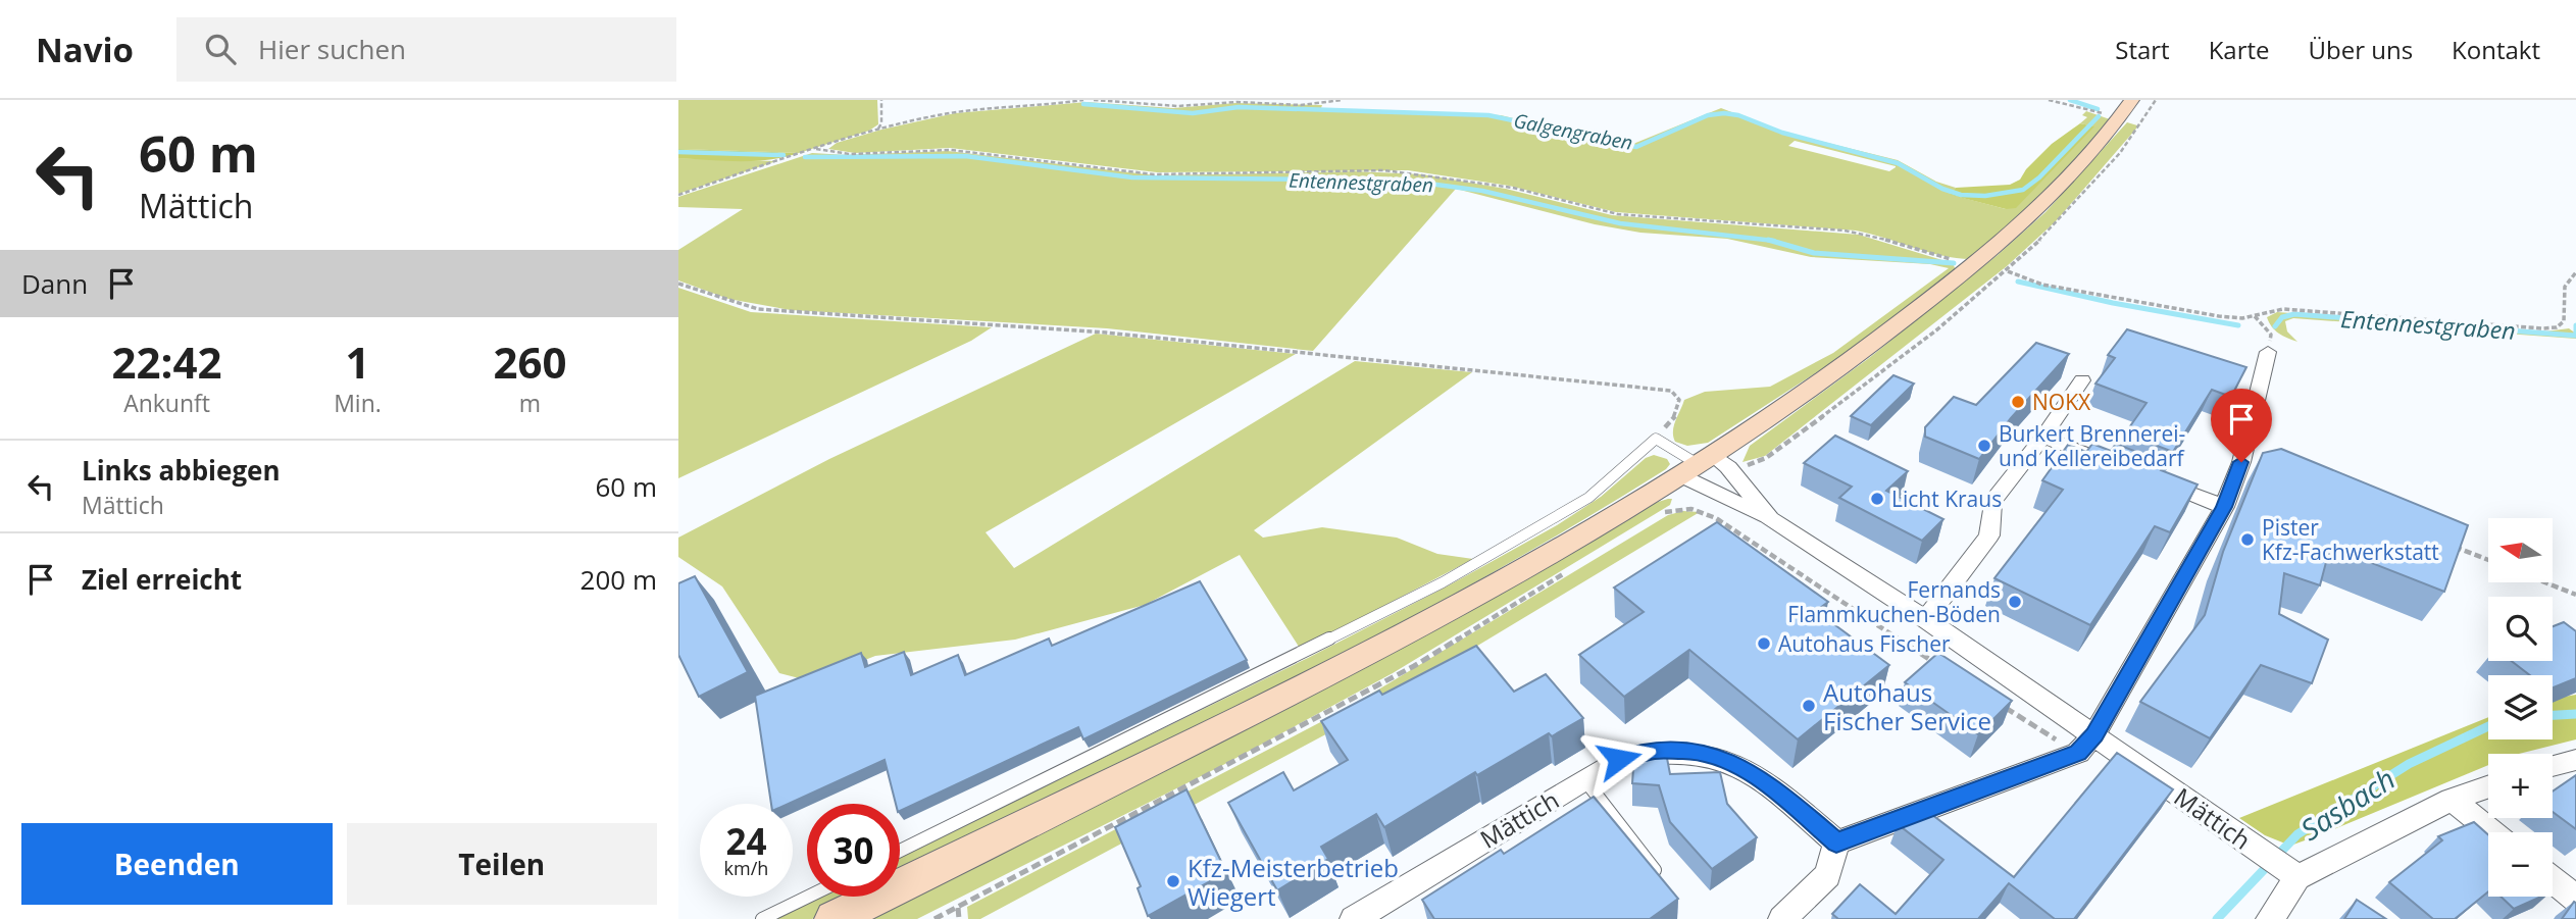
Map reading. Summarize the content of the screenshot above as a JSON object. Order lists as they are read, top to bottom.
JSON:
{
  "streets": {
    "street": ["Mättich"]
  },
  "water": ["Galgengraben", "Entennestgraben", "Sasbach"],
  "places": [
    "NOKX",
    "Burkert Brennerei- und Kellereibedarf",
    "Licht Kraus",
    "Pister Kfz-Fachwerkstatt",
    "Fernands Flammkuchen-Böden",
    "Autohaus Fischer",
    "Autohaus Fischer Service",
    "Kfz-Meisterbetrieb Wiegert"
  ],
  "north": "left",
  "page": {
    "header": "Navio",
    "search": "Hier suchen",
    "nav": [
      "Start",
      "Karte",
      "Über uns",
      "Kontakt"
    ],
    "turn": ["60 m", "Mättich"],
    "then": "Dann",
    "eta": [
      "22:42",
      "Ankunft",
      "1",
      "Min.",
      "260",
      "m"
    ],
    "list": [
      {
        "name": "Links abbiegen",
        "note": "Mättich",
        "value": "60 m"
      },
      {
        "name": "Ziel erreicht",
        "value": "200 m"
      }
    ],
    "map_buttons": ["+", "−"],
    "speed": "24 km/h",
    "limit": "30",
    "buttons": ["Beenden", "Teilen"]
  }
}
